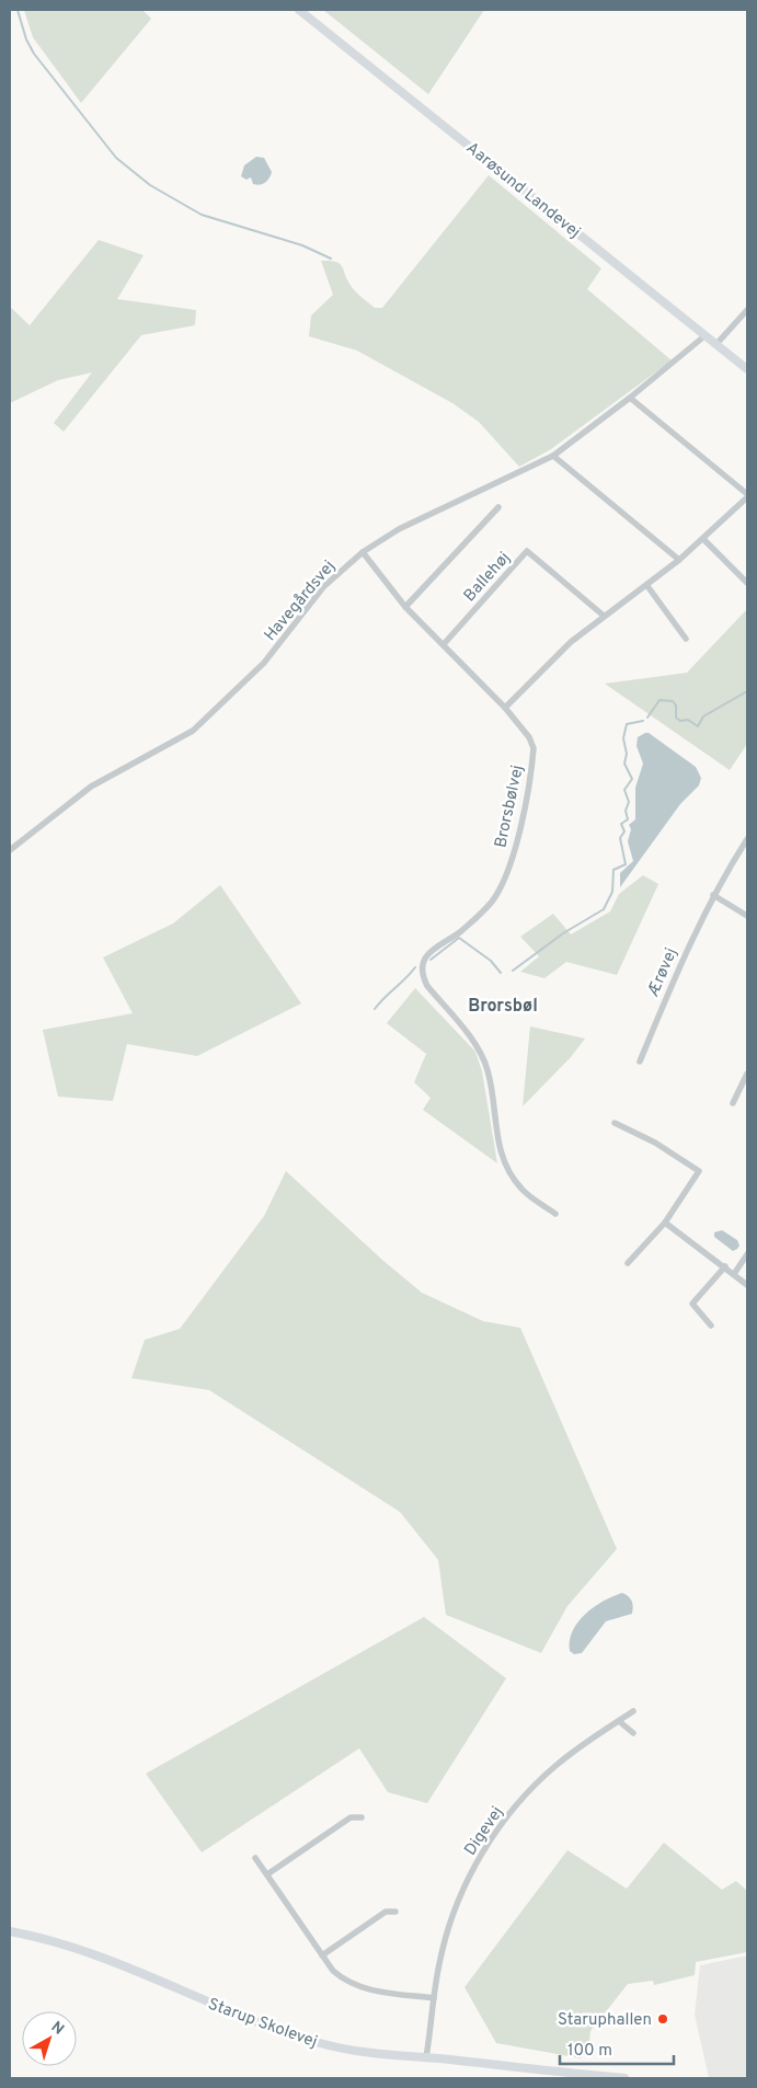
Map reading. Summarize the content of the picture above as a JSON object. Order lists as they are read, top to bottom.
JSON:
{
  "streets": {
    "street": [
      "Aarøsund Landevej",
      "Ballehøj",
      "Havegårdsvej",
      "Brorsbølvej",
      "Ærøvej",
      "Digevej",
      "Starup Skolevej"
    ]
  },
  "crossings": [
    ["Aarøsund Landevej", "Havegårdsvej"],
    ["Ballehøj", "Brorsbølvej"],
    ["Havegårdsvej", "Brorsbølvej"],
    ["Digevej", "Starup Skolevej"]
  ],
  "districts": ["Brorsbøl"],
  "places": ["Staruphallen"],
  "scale_bar": "100 m",
  "north": "top right"
}
